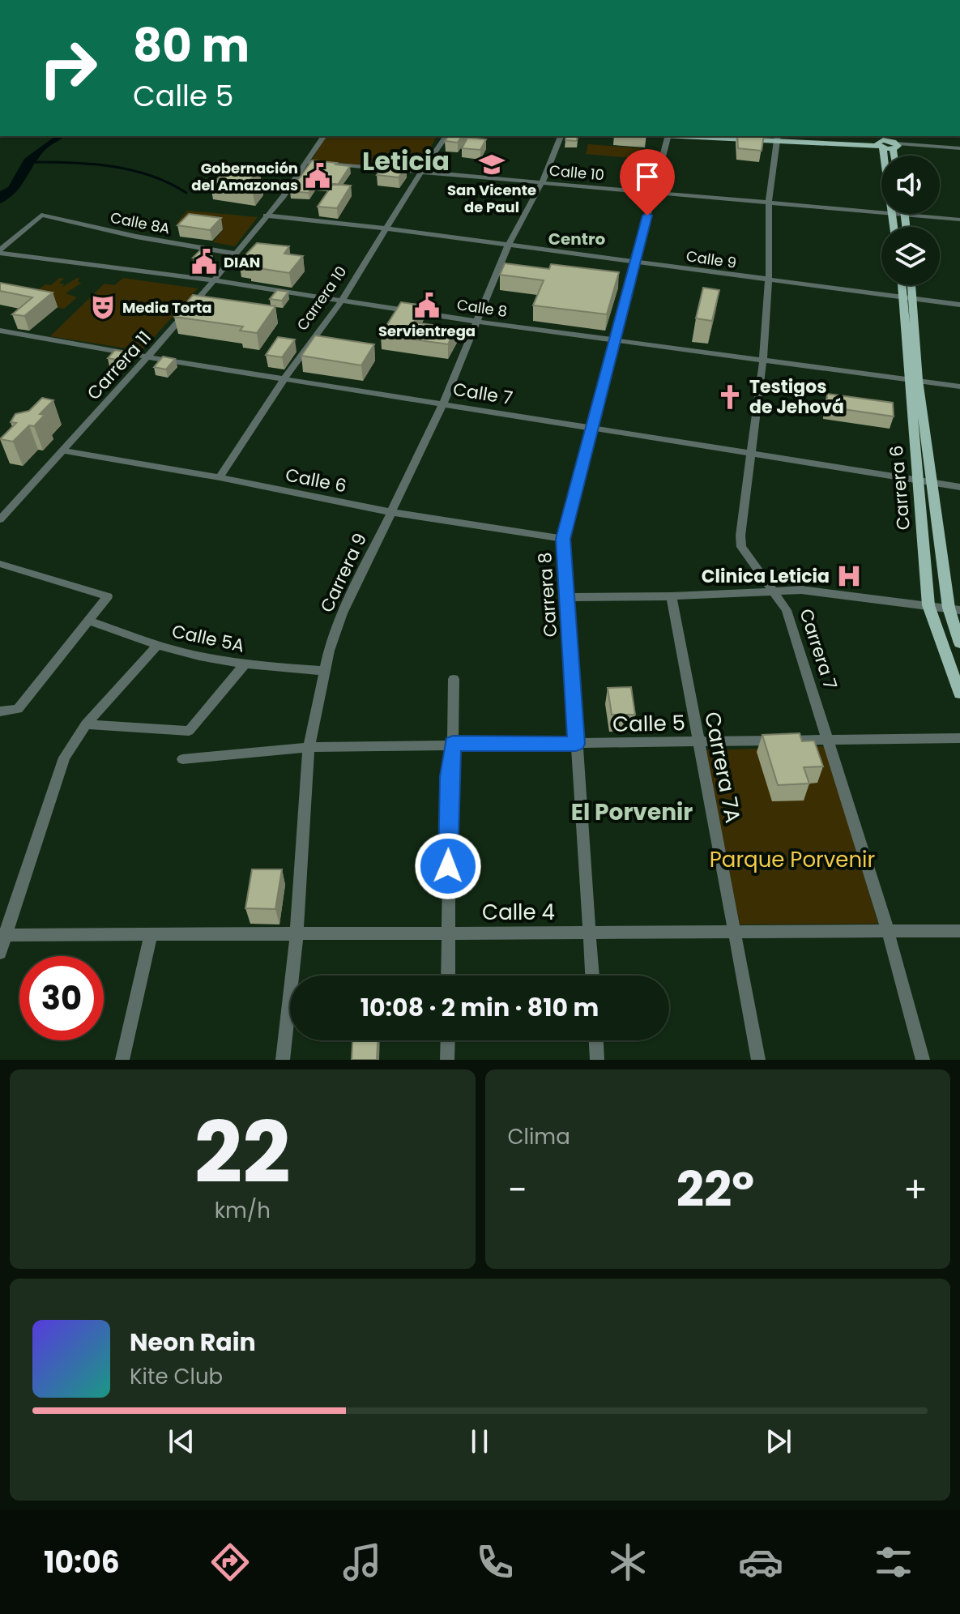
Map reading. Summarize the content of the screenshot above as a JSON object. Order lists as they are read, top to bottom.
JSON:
{
  "streets": {
    "main road": ["Carrera 6"],
    "street": [
      "Calle 10",
      "Calle 8A",
      "Calle 9",
      "Carrera 10",
      "Calle 8",
      "Carrera 11",
      "Calle 7",
      "Calle 6",
      "Carrera 9",
      "Carrera 8",
      "Calle 5A",
      "Carrera 7",
      "Calle 5",
      "Carrera 7A",
      "Calle 4"
    ]
  },
  "crossings": [
    ["Calle 10", "Carrera 10"],
    ["Calle 10", "Carrera 11"],
    ["Calle 10", "Carrera 9"],
    ["Calle 10", "Carrera 8"],
    ["Calle 10", "Carrera 7"],
    ["Calle 8A", "Calle 8"],
    ["Calle 8A", "Carrera 11"],
    ["Calle 9", "Carrera 10"],
    ["Calle 9", "Carrera 11"],
    ["Calle 9", "Carrera 6"],
    ["Calle 9", "Carrera 9"],
    ["Calle 9", "Carrera 8"],
    ["Calle 9", "Carrera 7"],
    ["Carrera 10", "Calle 8"],
    ["Carrera 10", "Calle 7"],
    ["Carrera 10", "Calle 6"],
    ["Calle 8", "Carrera 11"],
    ["Calle 8", "Carrera 6"],
    ["Calle 8", "Carrera 9"],
    ["Calle 8", "Carrera 8"],
    ["Calle 8", "Carrera 7"],
    ["Carrera 11", "Calle 7"],
    ["Carrera 11", "Calle 6"],
    ["Calle 7", "Carrera 6"],
    ["Calle 7", "Carrera 9"],
    ["Calle 7", "Carrera 8"],
    ["Calle 7", "Carrera 7"],
    ["Calle 6", "Carrera 9"],
    ["Calle 6", "Carrera 8"],
    ["Carrera 9", "Calle 5A"],
    ["Carrera 9", "Calle 5"],
    ["Carrera 9", "Calle 4"],
    ["Carrera 8", "Calle 5"],
    ["Carrera 8", "Calle 4"],
    ["Carrera 7", "Calle 5"],
    ["Carrera 7", "Calle 4"],
    ["Calle 5", "Carrera 7A"],
    ["Carrera 7A", "Calle 4"]
  ],
  "districts": ["Leticia", "Centro", "El Porvenir"],
  "parks": ["Parque Porvenir"],
  "places": {
    "school or university": ["San Vicente de Paul"],
    "public building": ["Gobernación del Amazonas", "DIAN", "Servientrega"],
    "theatre": ["Media Torta"],
    "church": ["Testigos de Jehová"],
    "hospital": ["Clinica Leticia"]
  },
  "page": {
    "turn": ["80 m", "Calle 5"],
    "limit": "30",
    "trip": "10:08 · 2 min · 810 m",
    "tile": [
      ["22", "km/h"],
      "Clima"
    ],
    "heat": ["−", "22°", "+"],
    "song": ["Neon Rain", "Kite Club"],
    "tabs": "10:06"
  }
}
